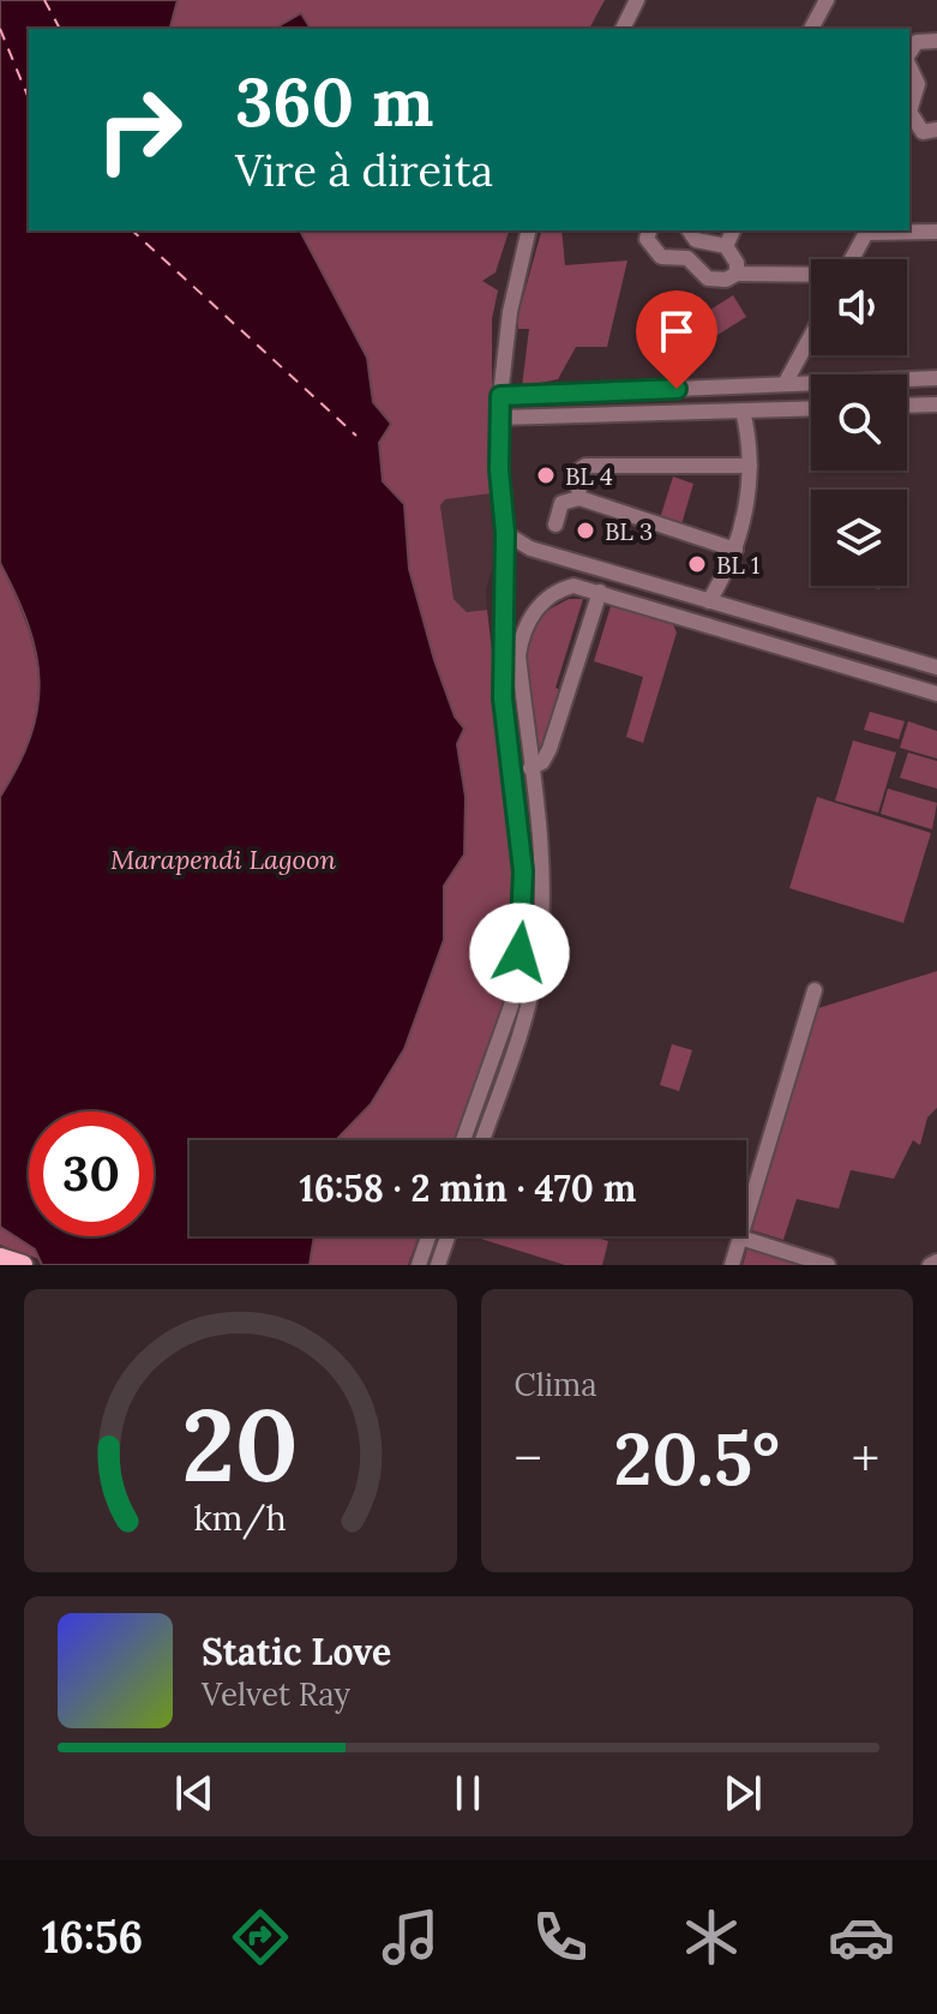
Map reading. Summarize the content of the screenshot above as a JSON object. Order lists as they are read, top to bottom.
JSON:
{
  "water": ["Marapendi Lagoon"],
  "places": ["BL 4", "BL 3", "BL 1"],
  "page": {
    "turn": ["360 m", "Vire à direita"],
    "limit": "30",
    "trip": "16:58 · 2 min · 470 m",
    "tile": "Clima",
    "heat": ["−", "20.5°", "+"],
    "song": ["Static Love", "Velvet Ray"],
    "tabs": "16:56",
    "gauge": ["20", "km/h"]
  }
}
